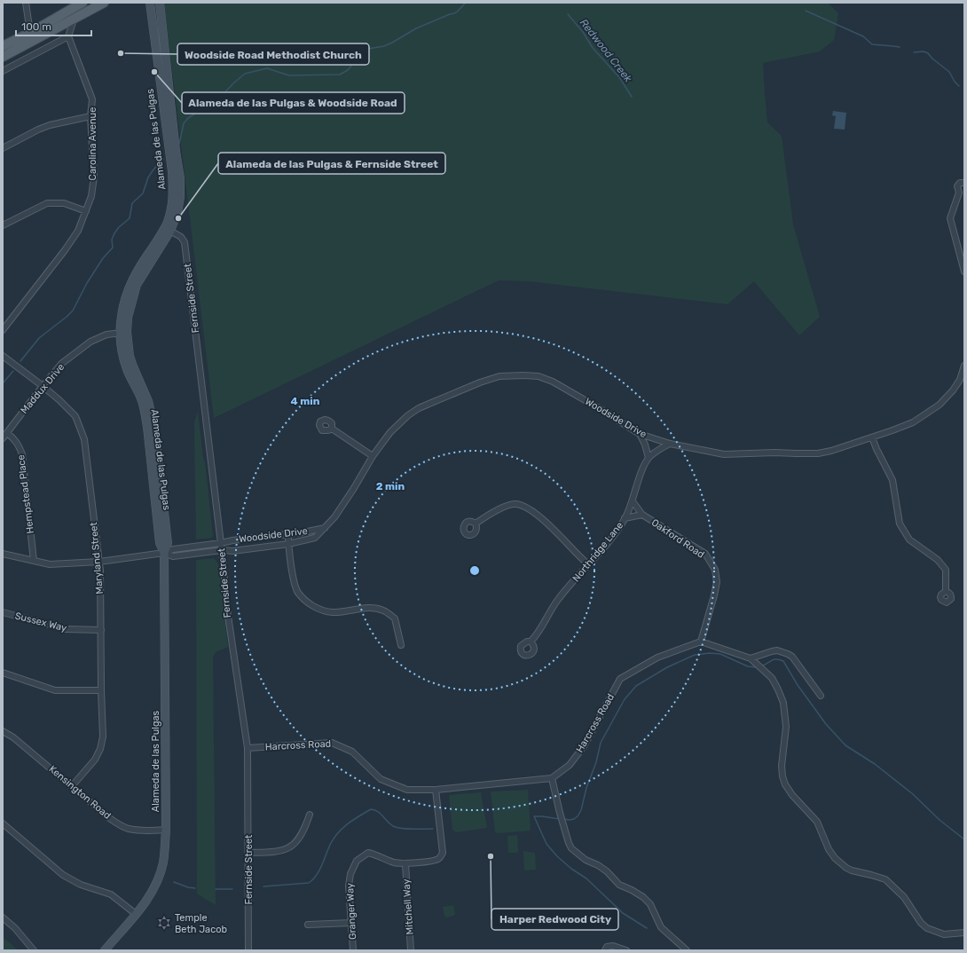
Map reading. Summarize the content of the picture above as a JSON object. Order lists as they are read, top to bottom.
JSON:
{
  "streets": {
    "main road": ["Alameda de las Pulgas"],
    "street": [
      "Carolina Avenue",
      "Fernside Street",
      "Maddux Drive",
      "Woodside Drive",
      "Hempstead Place",
      "Oakford Road",
      "Northridge Lane",
      "Maryland Street",
      "Sussex Way",
      "Harcross Road",
      "Kensington Road",
      "Mitchell Way",
      "Granger Way"
    ]
  },
  "crossings": [
    ["Alameda de las Pulgas", "Fernside Street"],
    ["Alameda de las Pulgas", "Maddux Drive"],
    ["Alameda de las Pulgas", "Woodside Drive"],
    ["Alameda de las Pulgas", "Kensington Road"],
    ["Fernside Street", "Woodside Drive"],
    ["Fernside Street", "Harcross Road"],
    ["Maddux Drive", "Hempstead Place"],
    ["Maddux Drive", "Maryland Street"],
    ["Woodside Drive", "Northridge Lane"],
    ["Oakford Road", "Northridge Lane"],
    ["Oakford Road", "Harcross Road"],
    ["Maryland Street", "Sussex Way"],
    ["Maryland Street", "Kensington Road"],
    ["Harcross Road", "Granger Way"],
    ["Mitchell Way", "Granger Way"]
  ],
  "water": ["Redwood Creek"],
  "places": {
    "other": [
      "Woodside Road Methodist Church",
      "Alameda de las Pulgas & Woodside Road",
      "Alameda de las Pulgas & Fernside Street",
      "Harper Redwood City"
    ],
    "synagogue": ["Temple Beth Jacob"]
  },
  "scale_bar": "100 m",
  "rings": ["4 min", "2 min"]
}
